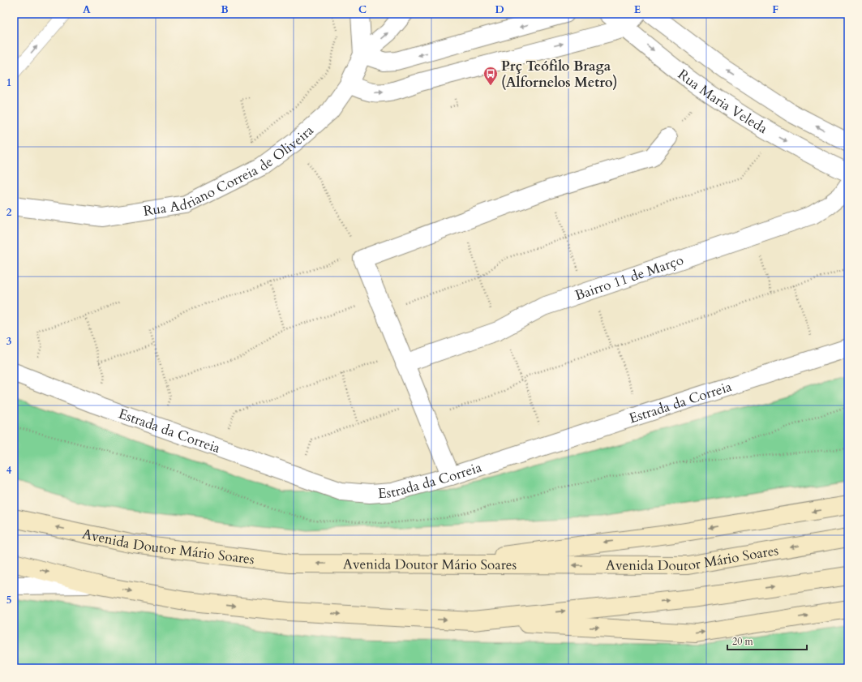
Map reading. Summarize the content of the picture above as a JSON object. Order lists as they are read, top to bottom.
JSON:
{
  "streets": {
    "main road": ["Avenida Doutor Mário Soares"],
    "street": [
      "Rua Maria Veleda",
      "Rua Adriano Correia de Oliveira",
      "Bairro 11 de Março",
      "Estrada da Correia"
    ]
  },
  "places": {
    "bus stop": ["Prç Teófilo Braga (Alfornelos Metro)"]
  },
  "scale_bar": "20 m",
  "grid": {
    "columns": [
      "A",
      "B",
      "C",
      "D",
      "E",
      "F"
    ],
    "rows": [
      "1",
      "2",
      "3",
      "4",
      "5"
    ]
  }
}
